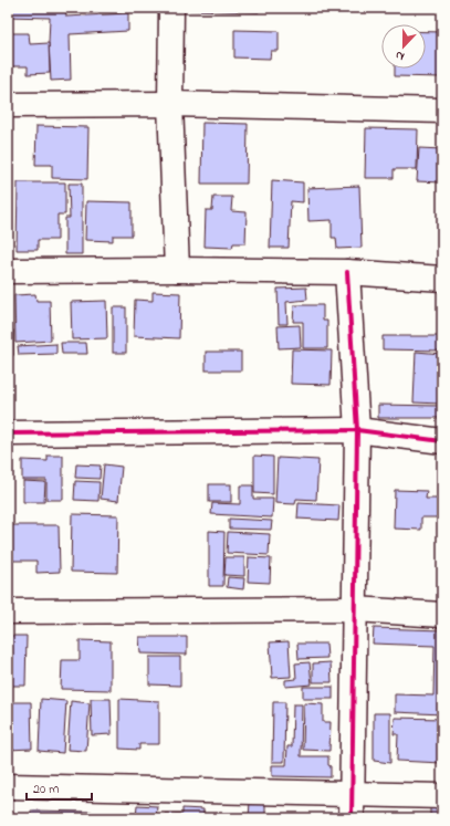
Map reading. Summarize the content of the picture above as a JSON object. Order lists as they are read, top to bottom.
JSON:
{
  "scale_bar": "20 m",
  "north": "bottom"
}
